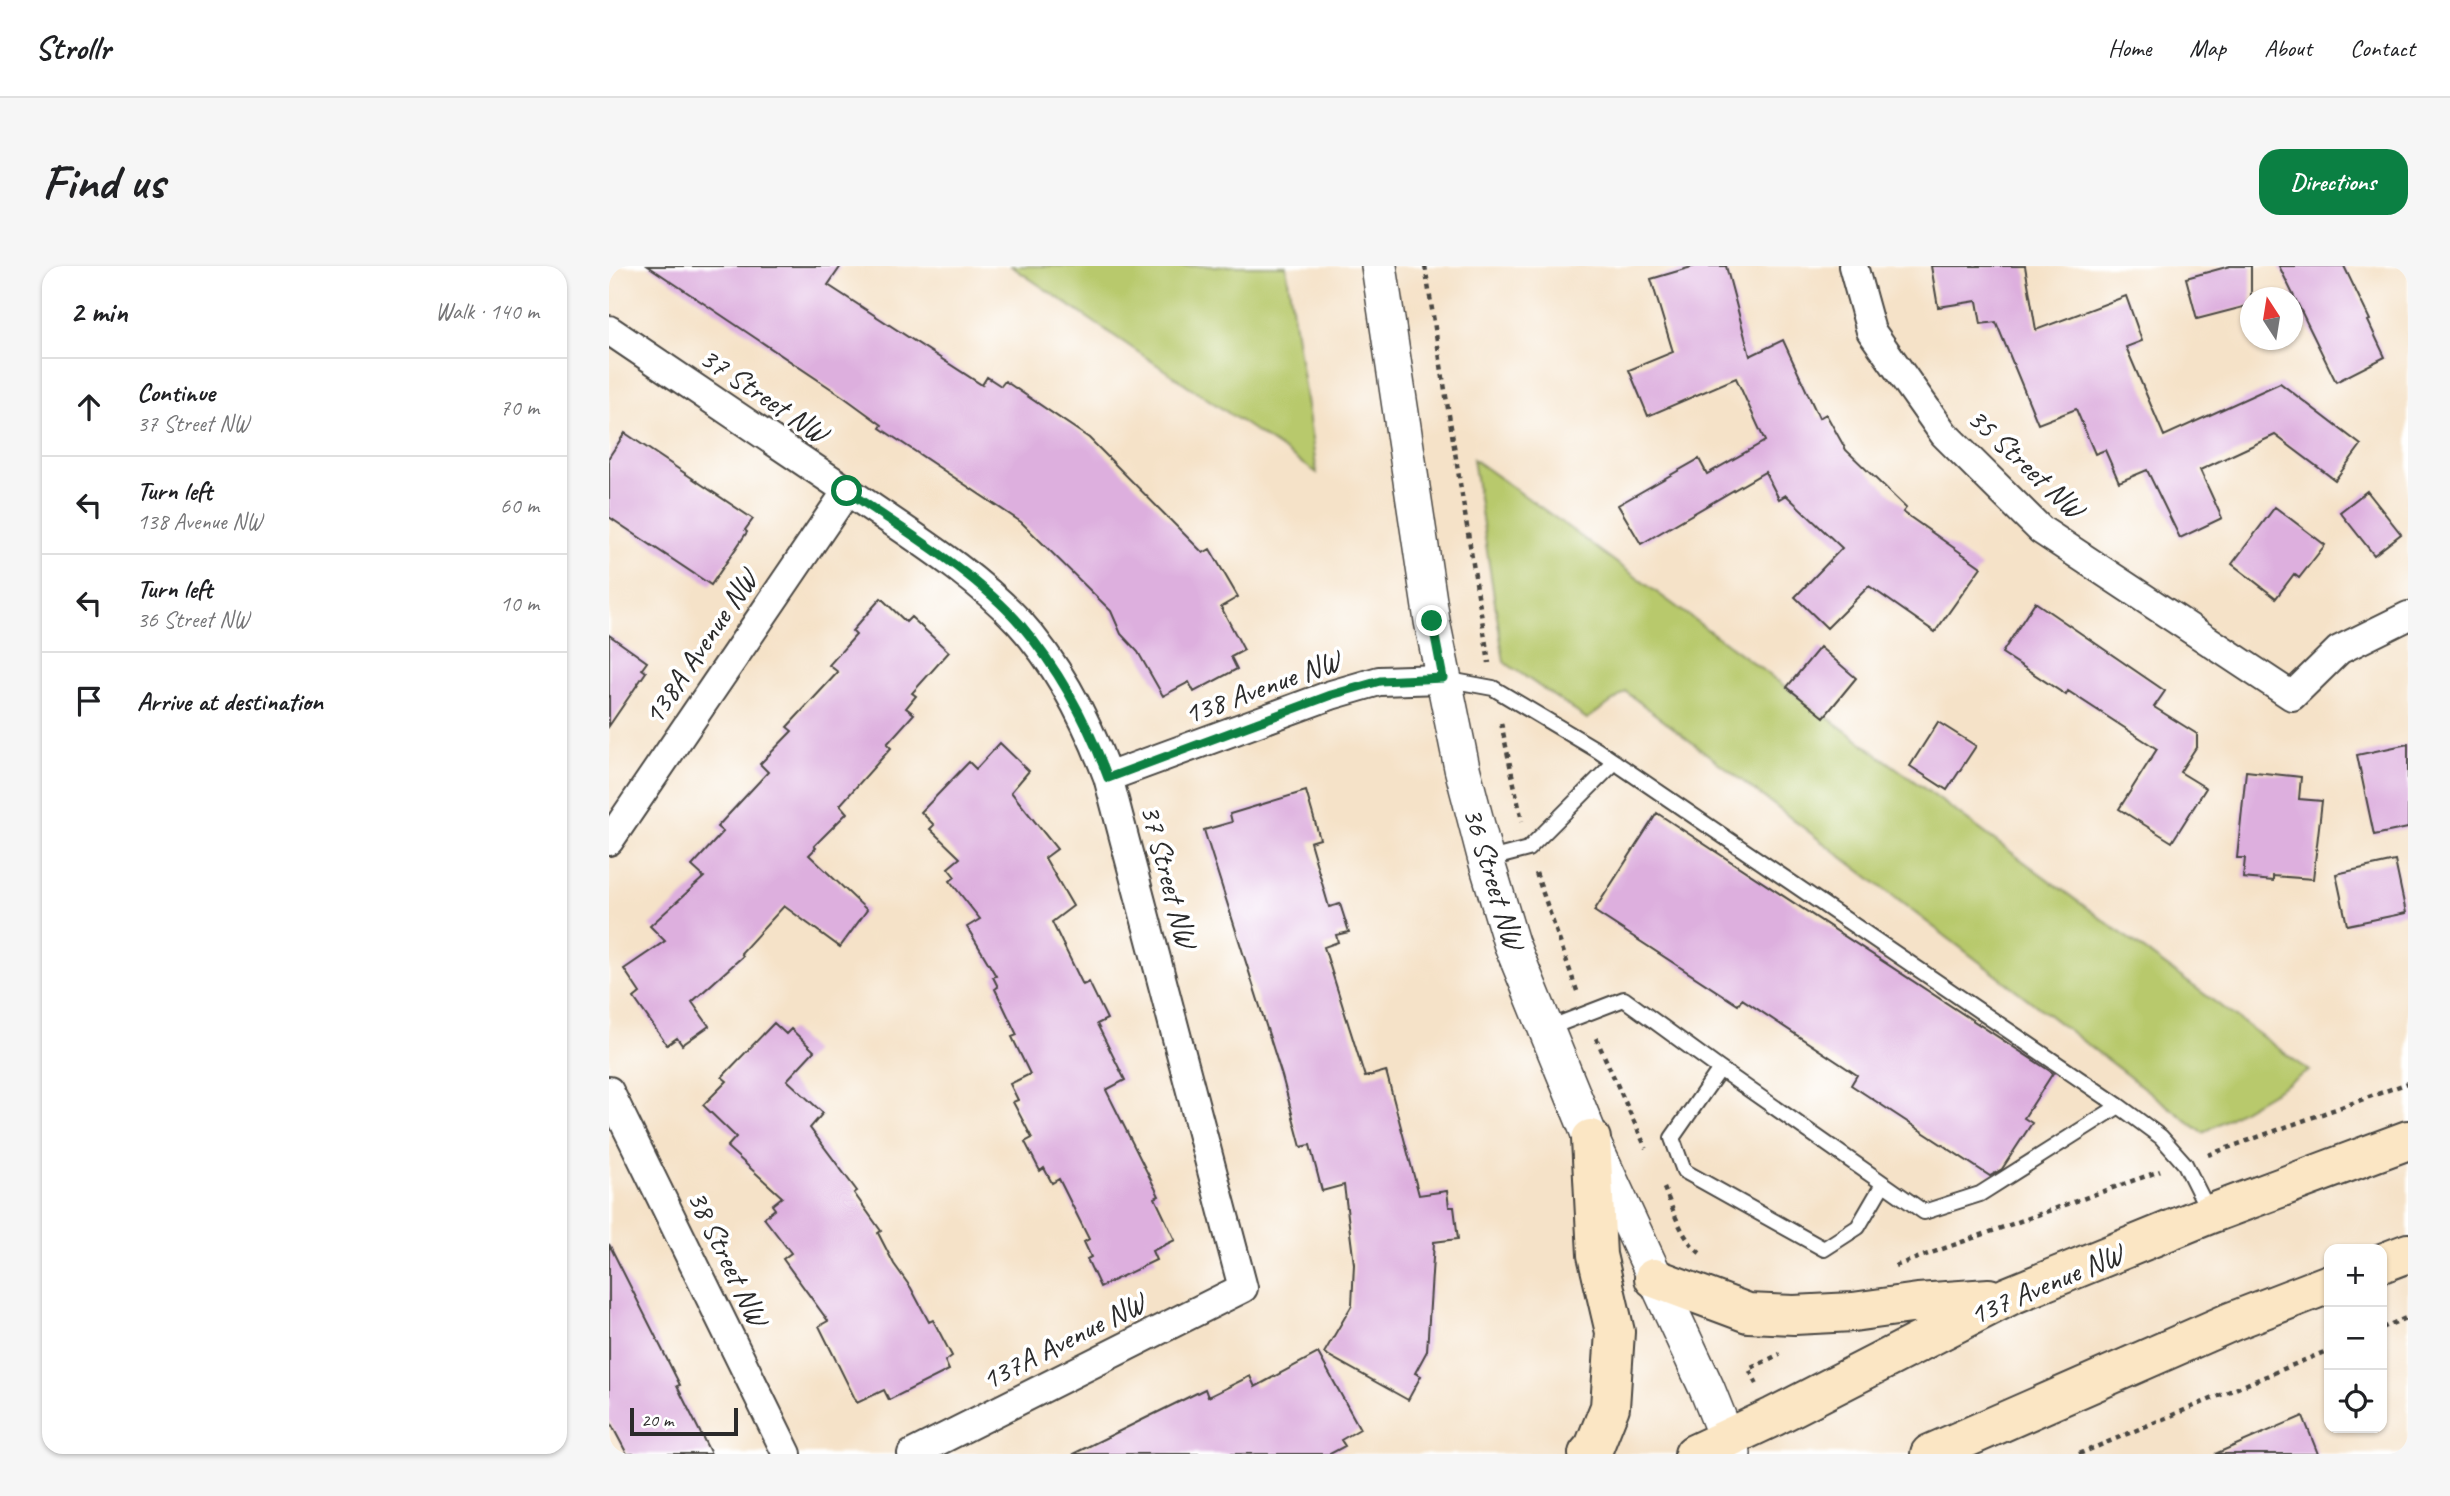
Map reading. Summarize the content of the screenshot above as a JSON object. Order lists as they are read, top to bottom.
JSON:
{
  "streets": {
    "main road": ["137 Avenue NW"],
    "street": [
      "37 Street NW",
      "35 Street NW",
      "138A Avenue NW",
      "138 Avenue NW",
      "36 Street NW",
      "38 Street NW",
      "137A Avenue NW"
    ]
  },
  "crossings": [
    ["37 Street NW", "138A Avenue NW"],
    ["37 Street NW", "138 Avenue NW"],
    ["37 Street NW", "137A Avenue NW"],
    ["138 Avenue NW", "36 Street NW"],
    ["36 Street NW", "137 Avenue NW"]
  ],
  "scale_bar": "20 m",
  "north": "top",
  "page": {
    "header": "Strollr",
    "nav": [
      "Home",
      "Map",
      "About",
      "Contact"
    ],
    "buttons": "Directions",
    "title": "Find us",
    "heading": ["2 min", "Walk · 140 m"],
    "list": [
      ["Continue", "37 Street NW", "70 m"],
      ["Turn left", "138 Avenue NW", "60 m"],
      ["Turn left", "36 Street NW", "10 m"],
      "Arrive at destination"
    ],
    "map_buttons": ["+", "−"],
    "scale": "20 m"
  }
}
